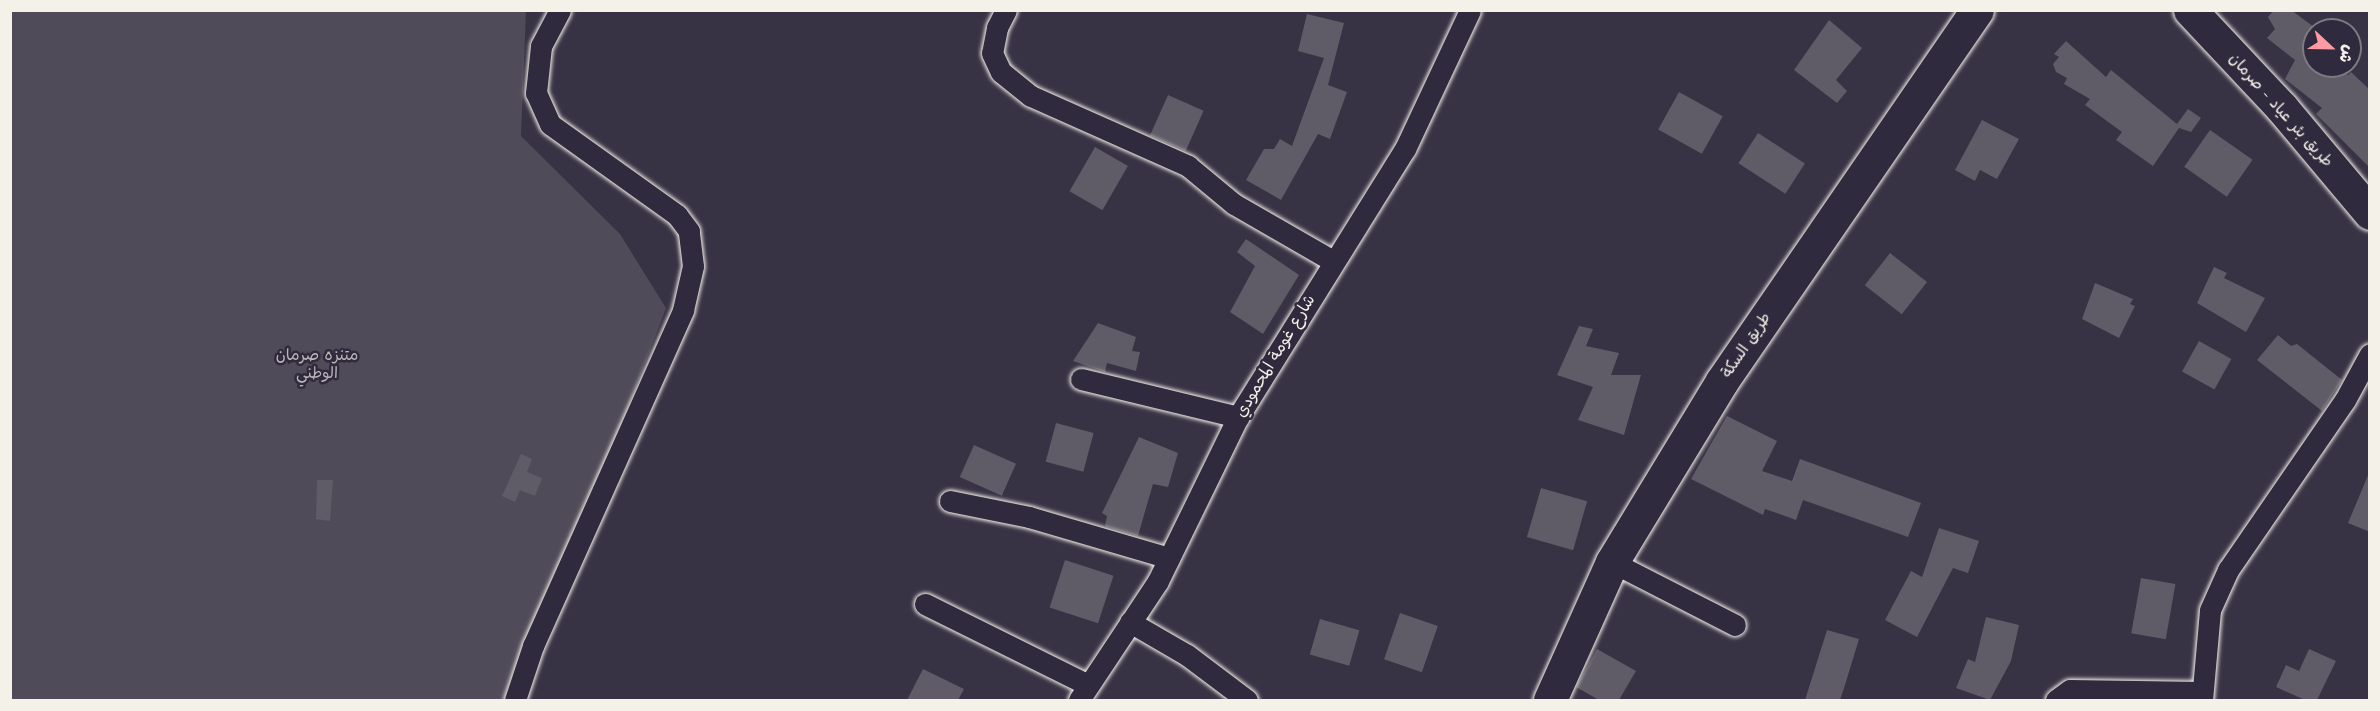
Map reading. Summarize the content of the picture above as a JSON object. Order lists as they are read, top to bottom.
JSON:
{
  "streets": {
    "main road": ["طريق بئر عياد - صرمان", "طريق السكة"],
    "street": ["شارع غومة المحمودي"]
  },
  "parks": ["متنزه صرمان الوطني"],
  "north": "right"
}
